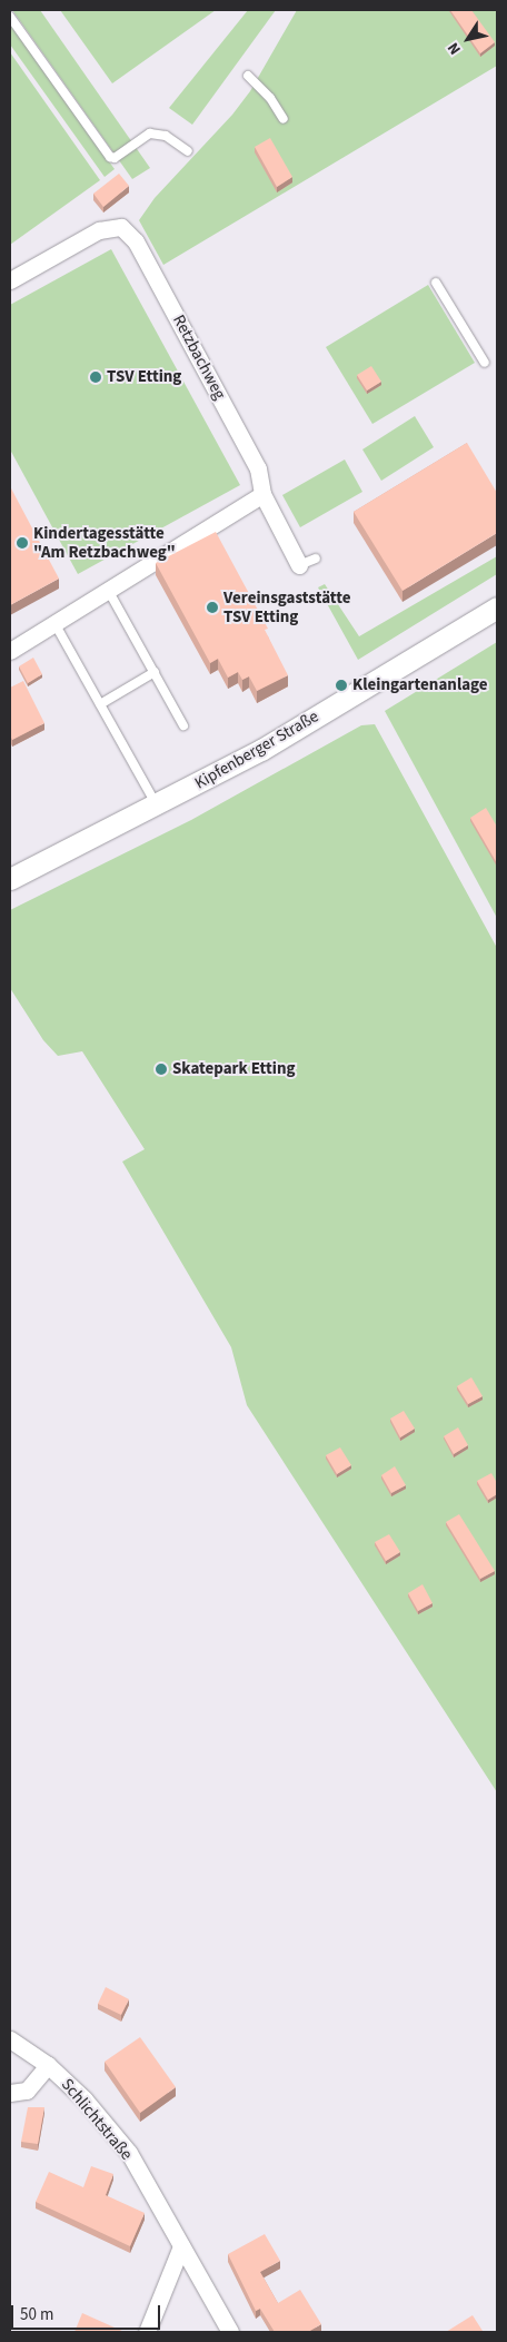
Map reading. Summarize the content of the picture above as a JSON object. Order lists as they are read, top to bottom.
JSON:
{
  "streets": {
    "street": ["Retzbachweg", "Kipfenberger Straße", "Schlichtstraße"]
  },
  "places": [
    "TSV Etting",
    "Kindertagesstätte \"Am Retzbachweg\"",
    "Vereinsgaststätte TSV Etting",
    "Kleingartenanlage",
    "Skatepark Etting"
  ],
  "scale_bar": "50 m",
  "north": "bottom left"
}
